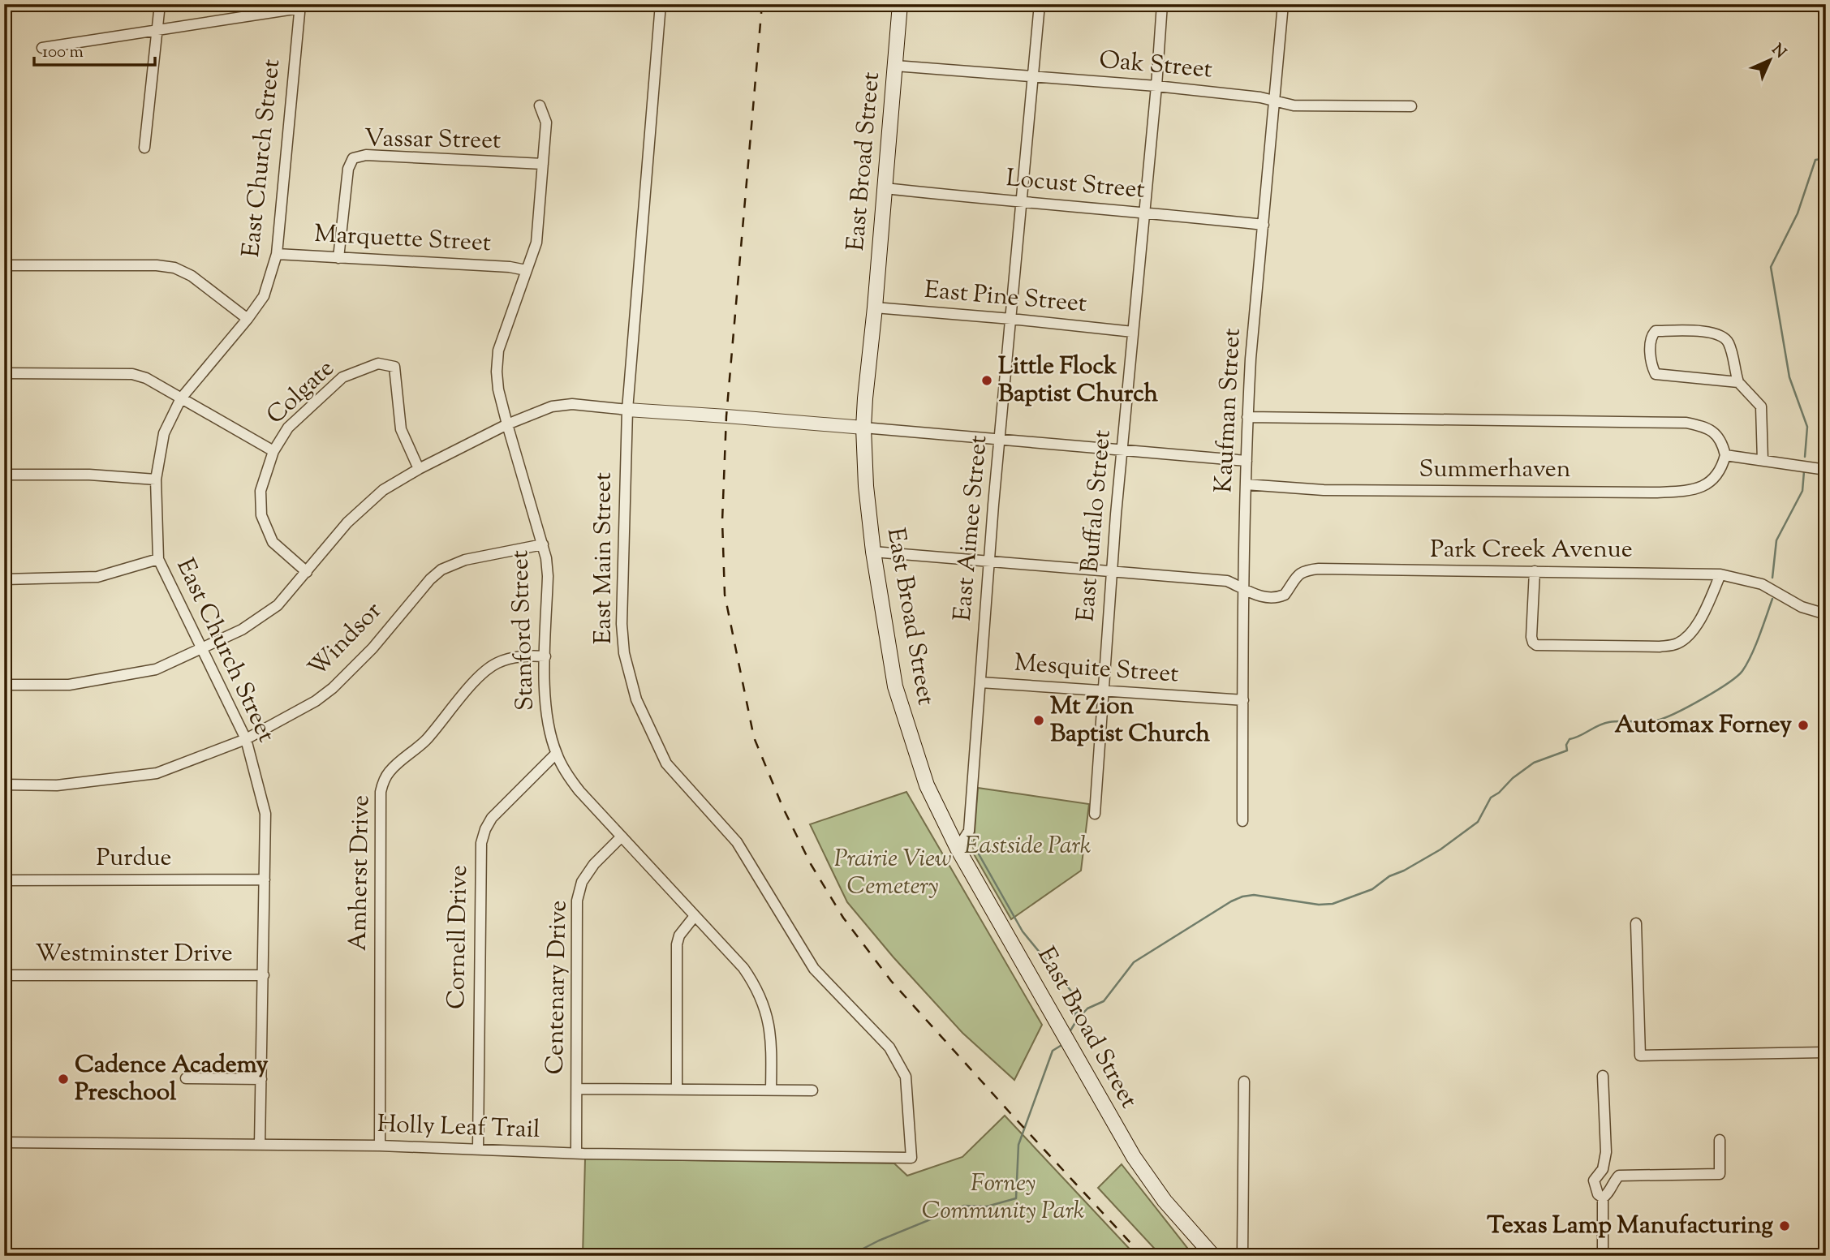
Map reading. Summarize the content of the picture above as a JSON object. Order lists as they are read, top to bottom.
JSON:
{
  "streets": {
    "main road": ["East Broad Street"],
    "street": [
      "Oak Street",
      "Vassar Street",
      "East Church Street",
      "Locust Street",
      "Marquette Street",
      "East Pine Street",
      "Colgate",
      "Kaufman Street",
      "Summerhaven",
      "East Buffalo Street",
      "East Aimee Street",
      "Park Creek Avenue",
      "East Main Street",
      "Stanford Street",
      "Windsor",
      "Mesquite Street",
      "Purdue",
      "Amherst Drive",
      "Cornell Drive",
      "Westminster Drive",
      "Centenary Drive",
      "Holly Leaf Trail"
    ]
  },
  "crossings": [
    ["Oak Street", "East Broad Street"],
    ["Oak Street", "Kaufman Street"],
    ["Oak Street", "East Buffalo Street"],
    ["Oak Street", "East Aimee Street"],
    ["Vassar Street", "Marquette Street"],
    ["Vassar Street", "Stanford Street"],
    ["East Church Street", "Marquette Street"],
    ["East Church Street", "Windsor"],
    ["East Church Street", "Purdue"],
    ["East Church Street", "Westminster Drive"],
    ["East Church Street", "Holly Leaf Trail"],
    ["East Broad Street", "Locust Street"],
    ["East Broad Street", "East Pine Street"],
    ["East Broad Street", "East Aimee Street"],
    ["Locust Street", "Kaufman Street"],
    ["Locust Street", "East Buffalo Street"],
    ["Locust Street", "East Aimee Street"],
    ["Marquette Street", "Stanford Street"],
    ["East Pine Street", "East Buffalo Street"],
    ["East Pine Street", "East Aimee Street"],
    ["Kaufman Street", "Summerhaven"],
    ["Kaufman Street", "Park Creek Avenue"],
    ["Kaufman Street", "Mesquite Street"],
    ["East Buffalo Street", "Mesquite Street"],
    ["East Aimee Street", "Mesquite Street"],
    ["East Main Street", "Holly Leaf Trail"],
    ["Stanford Street", "Windsor"],
    ["Stanford Street", "Amherst Drive"],
    ["Stanford Street", "Cornell Drive"],
    ["Stanford Street", "Centenary Drive"],
    ["Amherst Drive", "Holly Leaf Trail"],
    ["Cornell Drive", "Holly Leaf Trail"],
    ["Centenary Drive", "Holly Leaf Trail"]
  ],
  "parks": ["Eastside Park", "Prairie View Cemetery", "Forney Community Park"],
  "places": [
    "Little Flock Baptist Church",
    "Mt Zion Baptist Church",
    "Automax Forney",
    "Cadence Academy Preschool",
    "Texas Lamp Manufacturing"
  ],
  "scale_bar": "100 m",
  "north": "top right"
}
